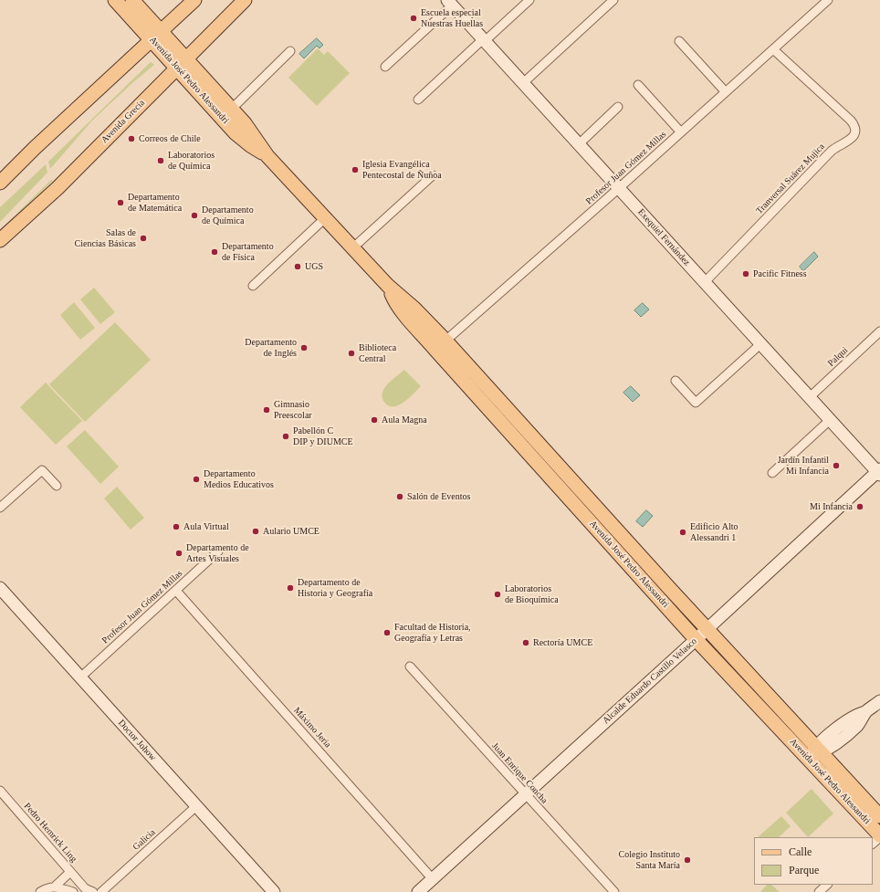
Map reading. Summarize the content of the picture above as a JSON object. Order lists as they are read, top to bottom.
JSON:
{
  "streets": {
    "main road": ["Avenida José Pedro Alessandri", "Avenida Grecia"],
    "street": [
      "Profesor Juan Gómez Millas",
      "Tranversal Suárez Mujica",
      "Exequiel Fernández",
      "Palqui",
      "Alcalde Eduardo Castillo Velasco",
      "Máximo Jeria",
      "Doctor Johow",
      "Juan Enrique Concha",
      "Pedro Hemrick Ling",
      "Galicia"
    ]
  },
  "crossings": [
    ["Avenida José Pedro Alessandri", "Avenida Grecia"],
    ["Avenida José Pedro Alessandri", "Profesor Juan Gómez Millas"],
    ["Avenida José Pedro Alessandri", "Alcalde Eduardo Castillo Velasco"],
    ["Profesor Juan Gómez Millas", "Tranversal Suárez Mujica"],
    ["Profesor Juan Gómez Millas", "Exequiel Fernández"],
    ["Profesor Juan Gómez Millas", "Máximo Jeria"],
    ["Profesor Juan Gómez Millas", "Doctor Johow"],
    ["Tranversal Suárez Mujica", "Exequiel Fernández"],
    ["Exequiel Fernández", "Palqui"],
    ["Exequiel Fernández", "Alcalde Eduardo Castillo Velasco"],
    ["Alcalde Eduardo Castillo Velasco", "Máximo Jeria"],
    ["Alcalde Eduardo Castillo Velasco", "Juan Enrique Concha"],
    ["Doctor Johow", "Galicia"]
  ],
  "places": [
    "Escuela especial Nuestras Huellas",
    "Correos de Chile",
    "Laboratorios de Química",
    "Iglesia Evangélica Pentecostal de Ñuñoa",
    "Departamento de Matemática",
    "Departamento de Química",
    "Salas de Ciencias Básicas",
    "Departamento de Física",
    "UGS",
    "Pacific Fitness",
    "Departamento de Inglés",
    "Biblioteca Central",
    "Gimnasio Preescolar",
    "Aula Magna",
    "Pabellón C DIP y DIUMCE",
    "Jardín Infantil Mi Infancia",
    "Departamento Medios Educativos",
    "Salón de Eventos",
    "Mi Infancia",
    "Aula Virtual",
    "Aulario UMCE",
    "Edificio Alto Alessandri 1",
    "Departamento de Artes Visuales",
    "Departamento de Historia y Geografía",
    "Laboratorios de Bioquímica",
    "Facultad de Historia, Geografía y Letras",
    "Rectoría UMCE",
    "Colegio Instituto Santa María"
  ],
  "legend": ["Calle", "Parque"]
}
